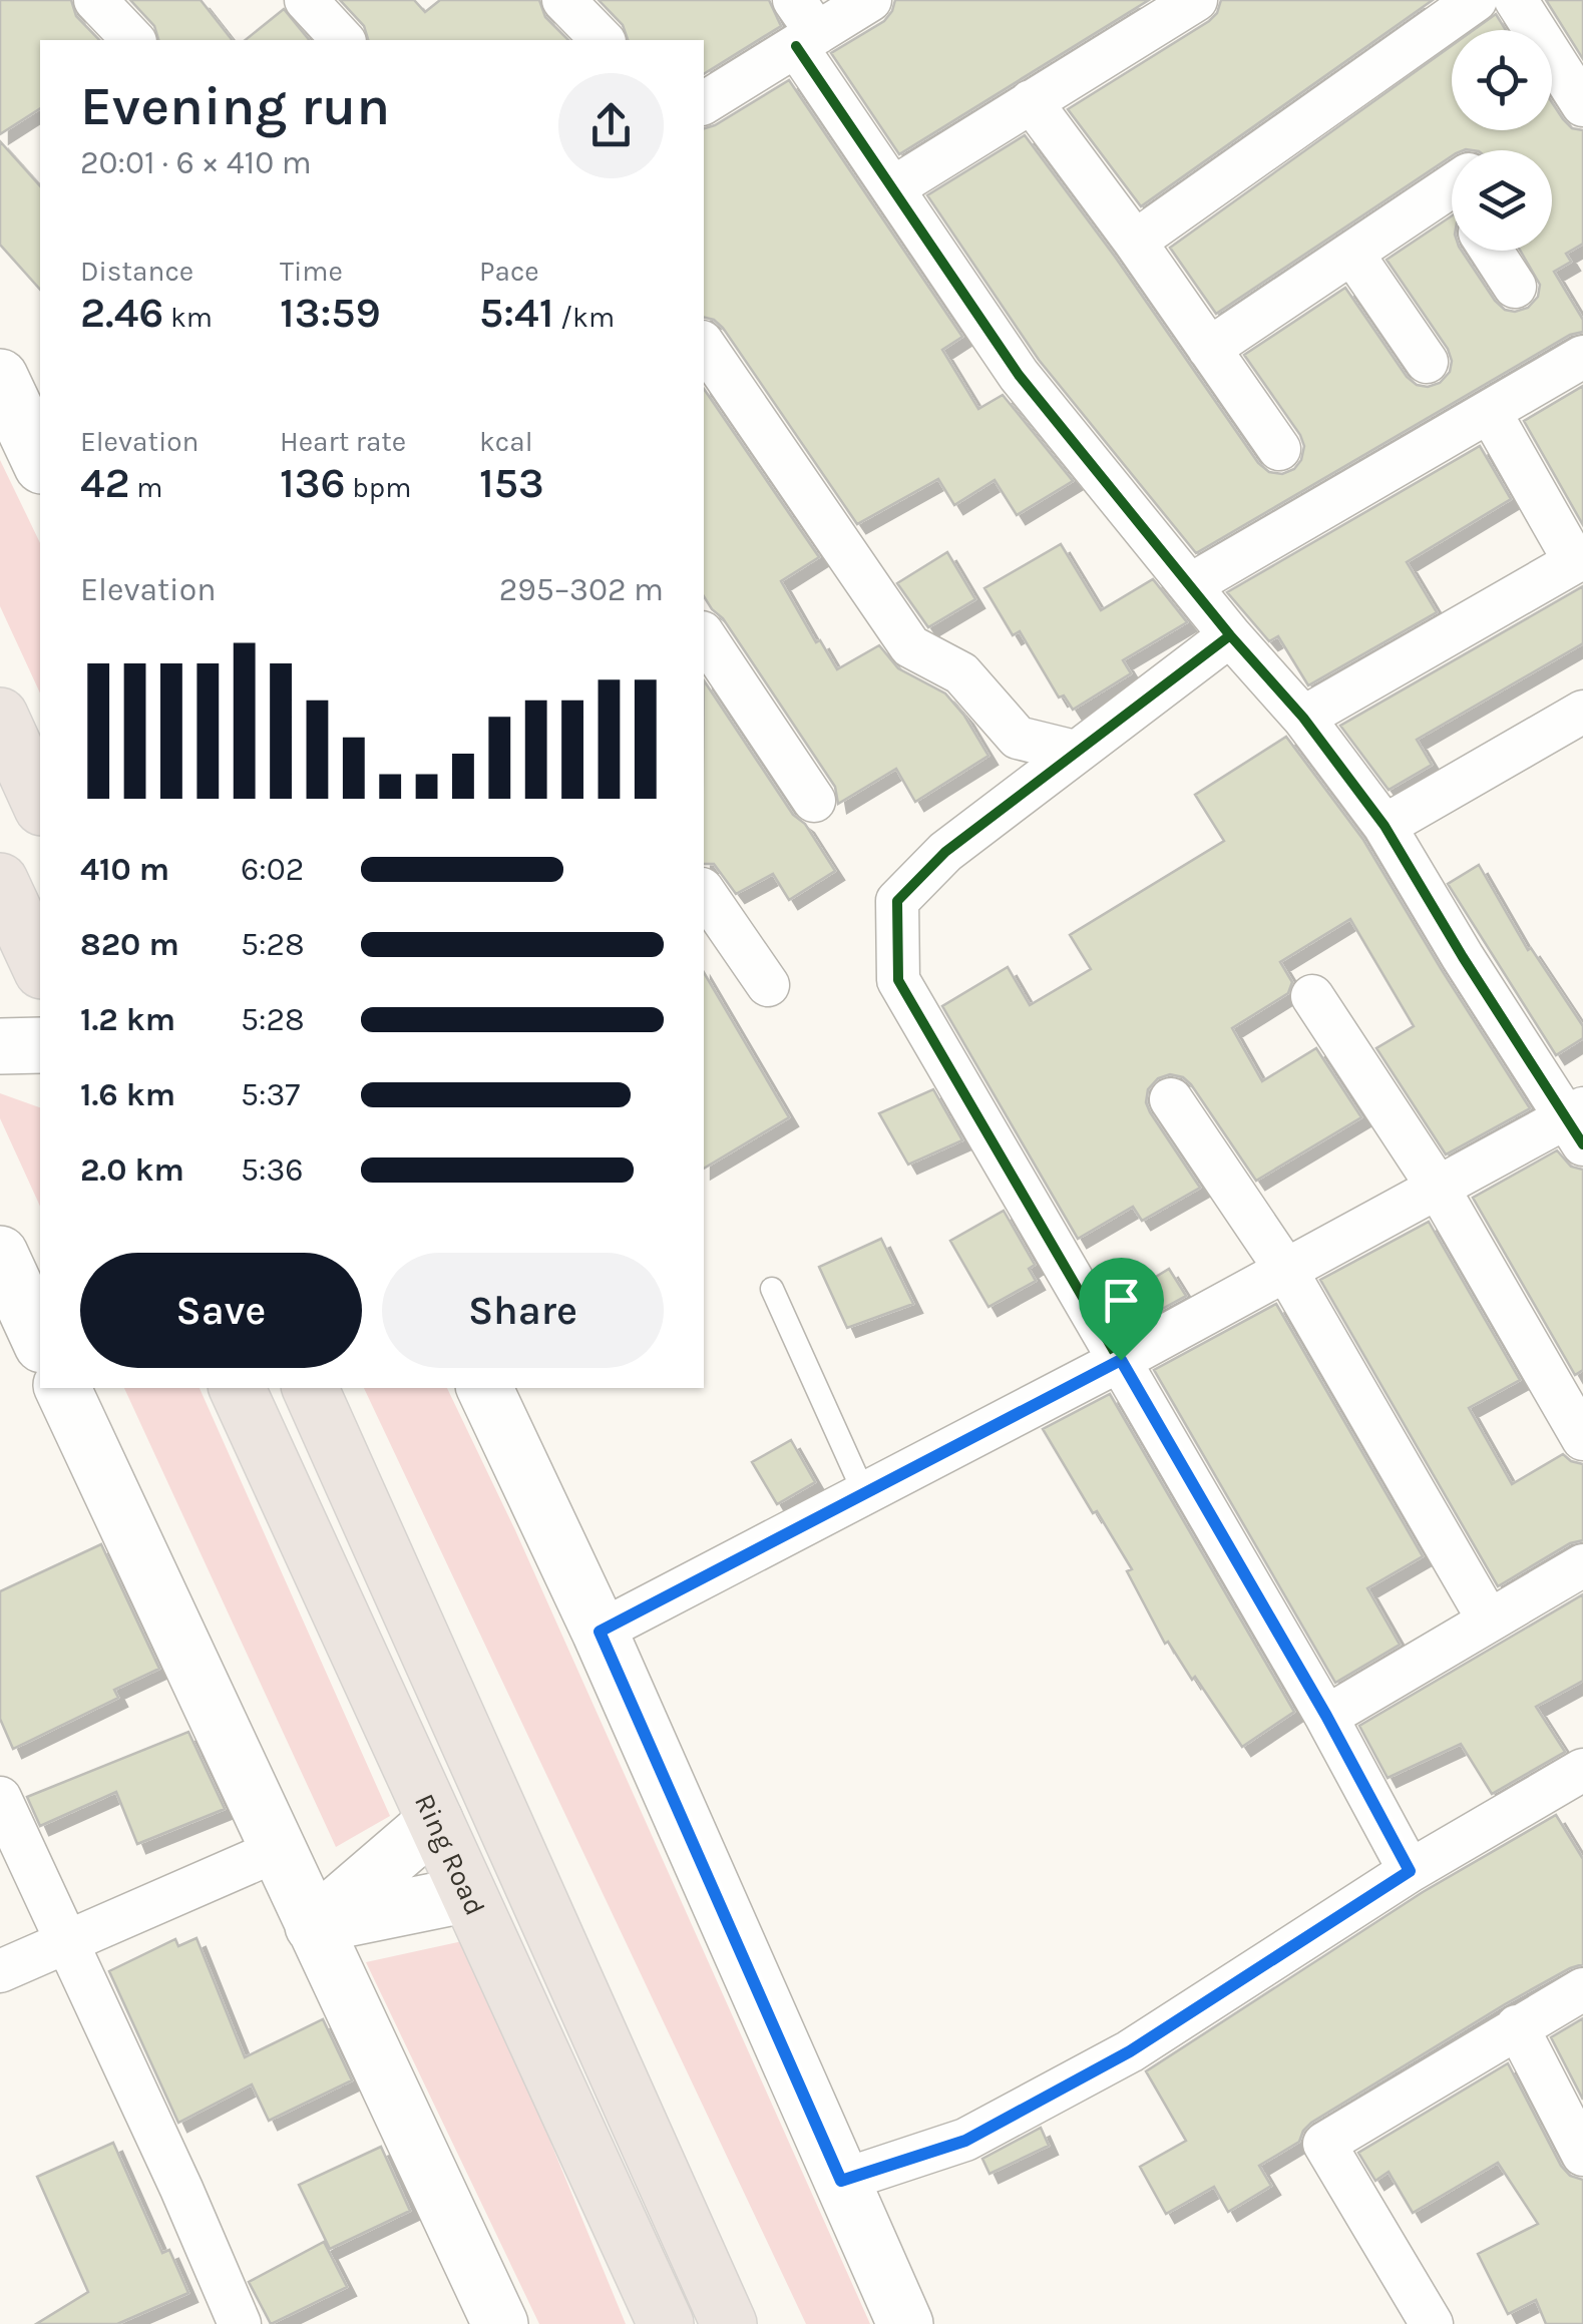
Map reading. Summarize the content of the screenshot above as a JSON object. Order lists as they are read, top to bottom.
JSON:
{
  "streets": {
    "main road": ["Ring Road"]
  },
  "page": {
    "heading": ["Evening run", "20:01 · 6 × 410 m"],
    "stats": [
      ["Distance", "2.46 km"],
      ["Time", "13:59"],
      ["Pace", "5:41 /km"],
      ["Elevation", "42 m"],
      ["Heart rate", "136 bpm"],
      ["kcal", "153"]
    ],
    "chart": ["Elevation", "295–302 m"],
    "list": [
      {
        "name": "410 m",
        "note": "6:02"
      },
      {
        "name": "820 m",
        "note": "5:28"
      },
      {
        "name": "1.2 km",
        "note": "5:28"
      },
      {
        "name": "1.6 km",
        "note": "5:37"
      },
      {
        "name": "2.0 km",
        "note": "5:36"
      }
    ],
    "buttons": ["Save", "Share"]
  }
}
